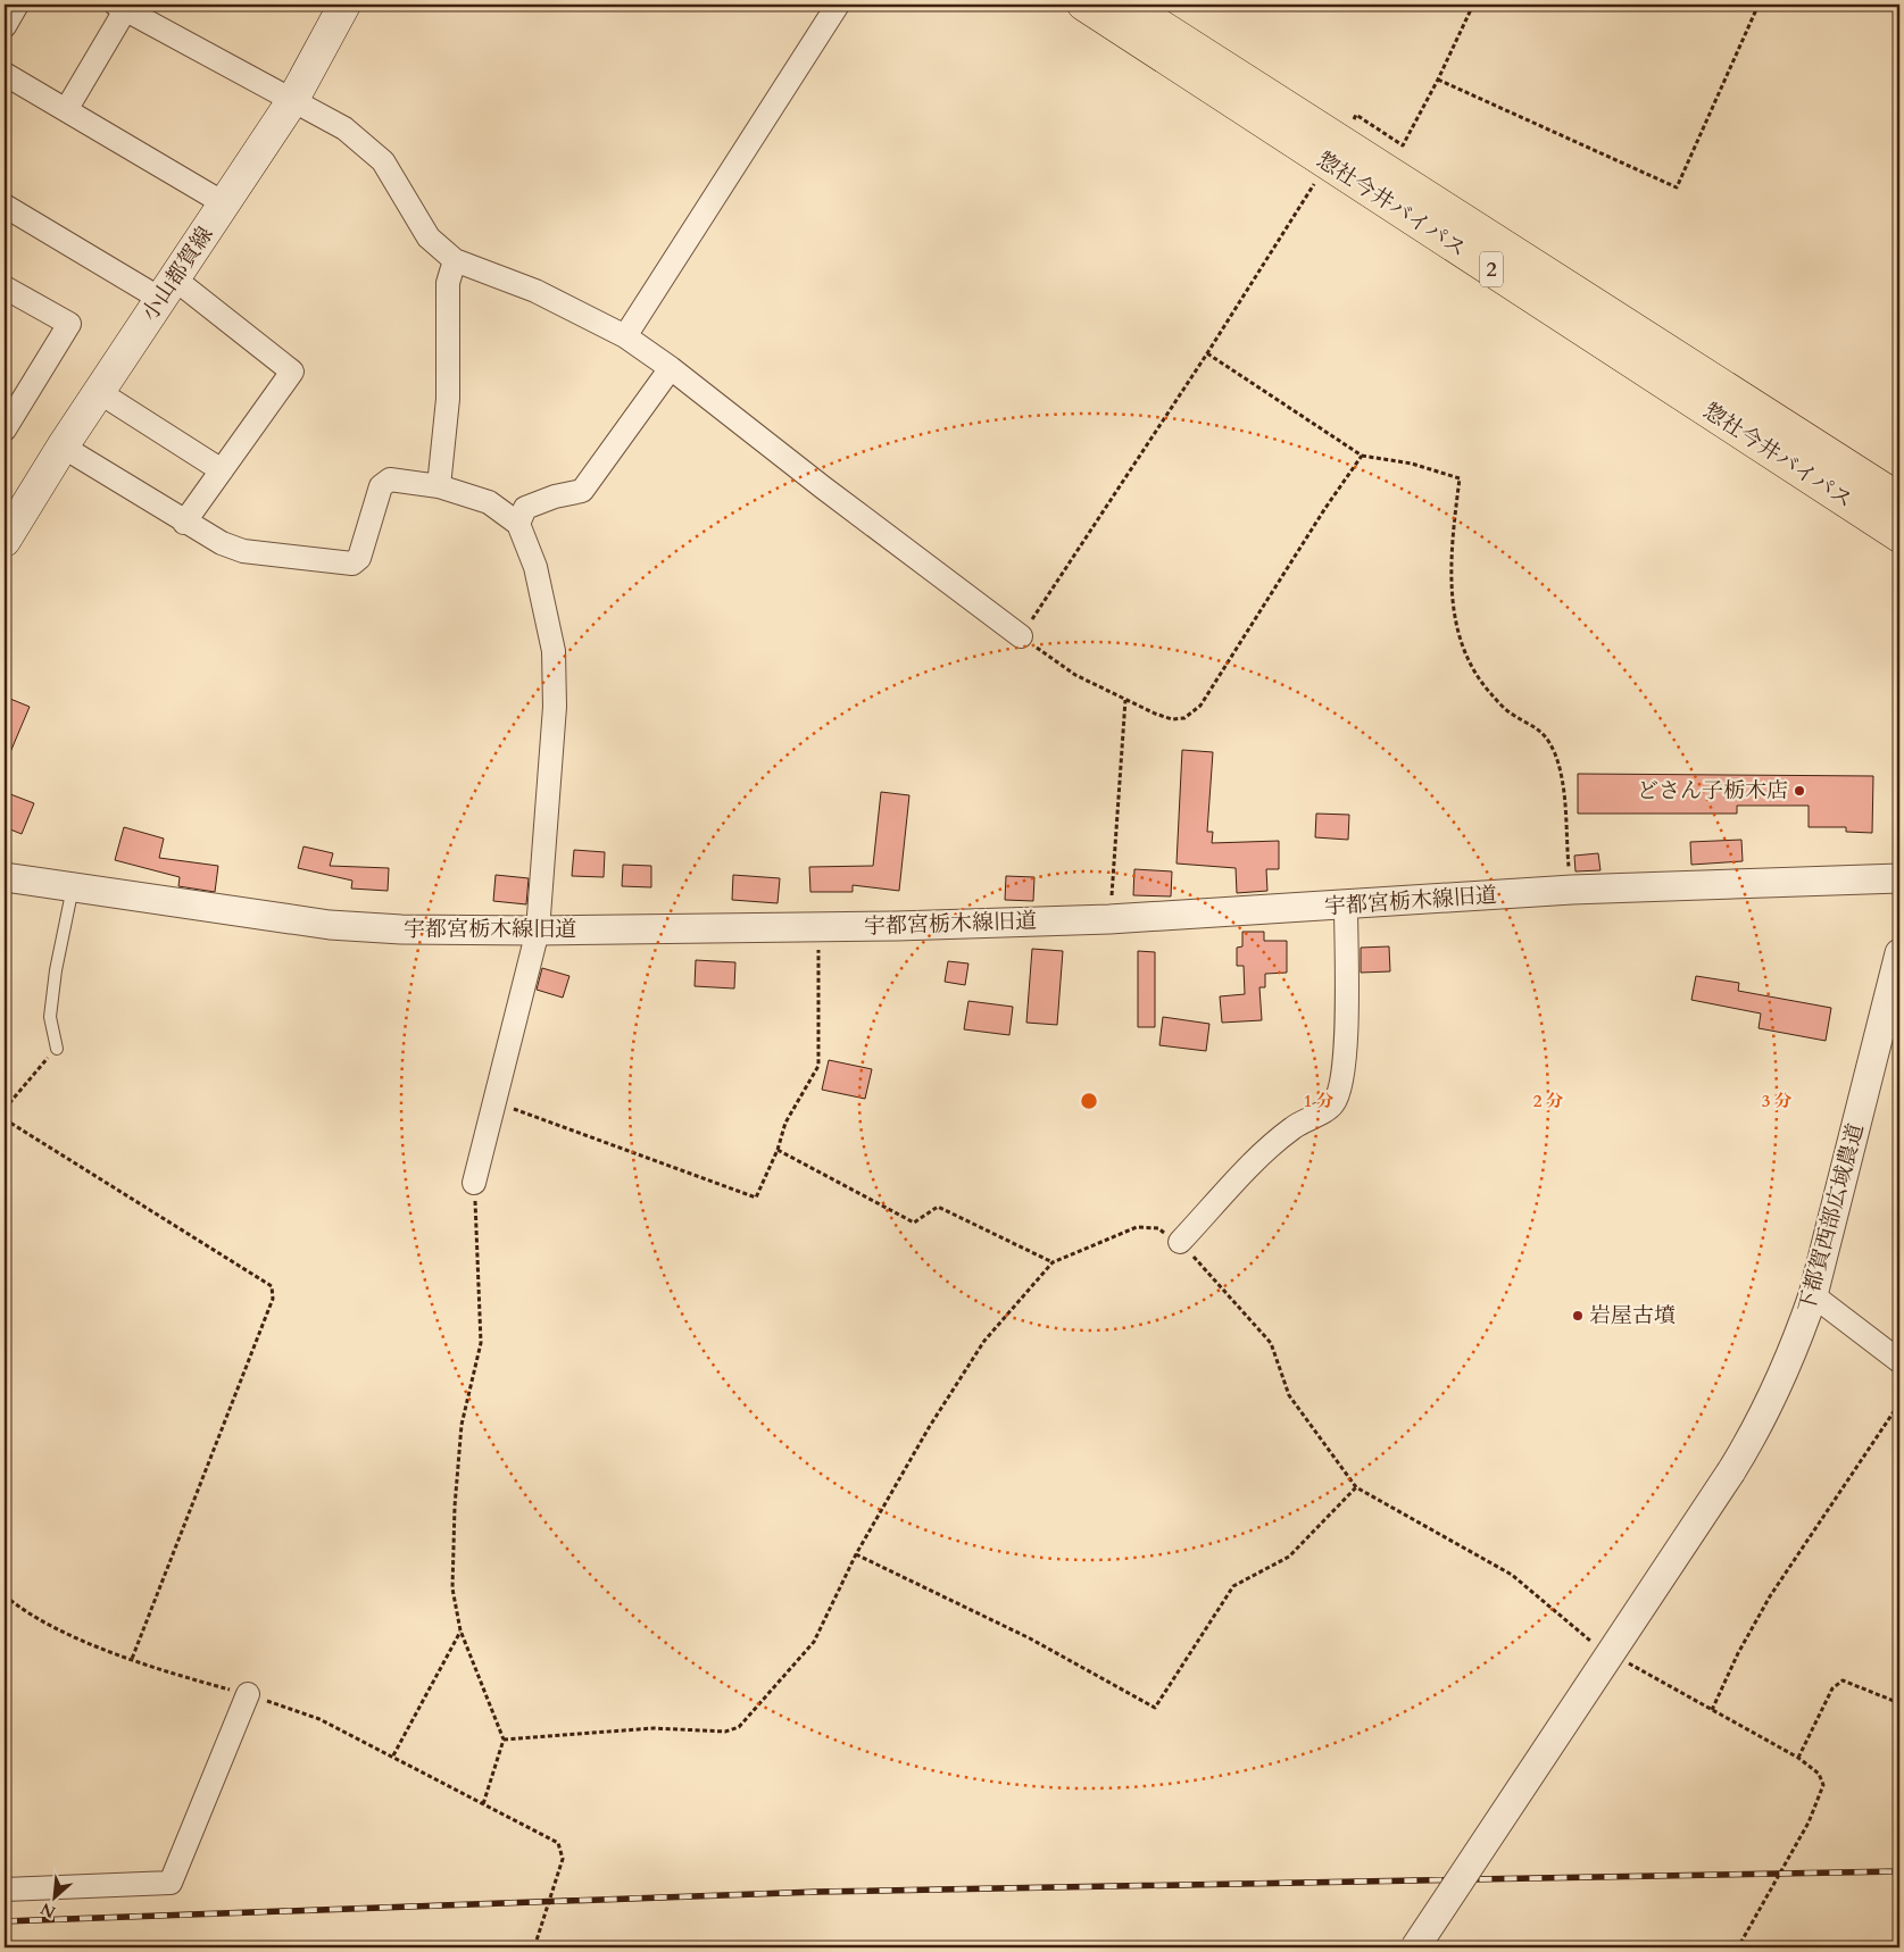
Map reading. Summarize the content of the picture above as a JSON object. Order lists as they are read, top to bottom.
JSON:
{
  "streets": {
    "main road": ["惣社今井バイパス", "2", "小山都賀線"],
    "street": ["宇都宮栃木線旧道", "下都賀西部広域農道"]
  },
  "places": ["どさん子栃木店", "岩屋古墳"],
  "north": "bottom left",
  "rings": ["1 分", "2 分", "3 分"]
}
